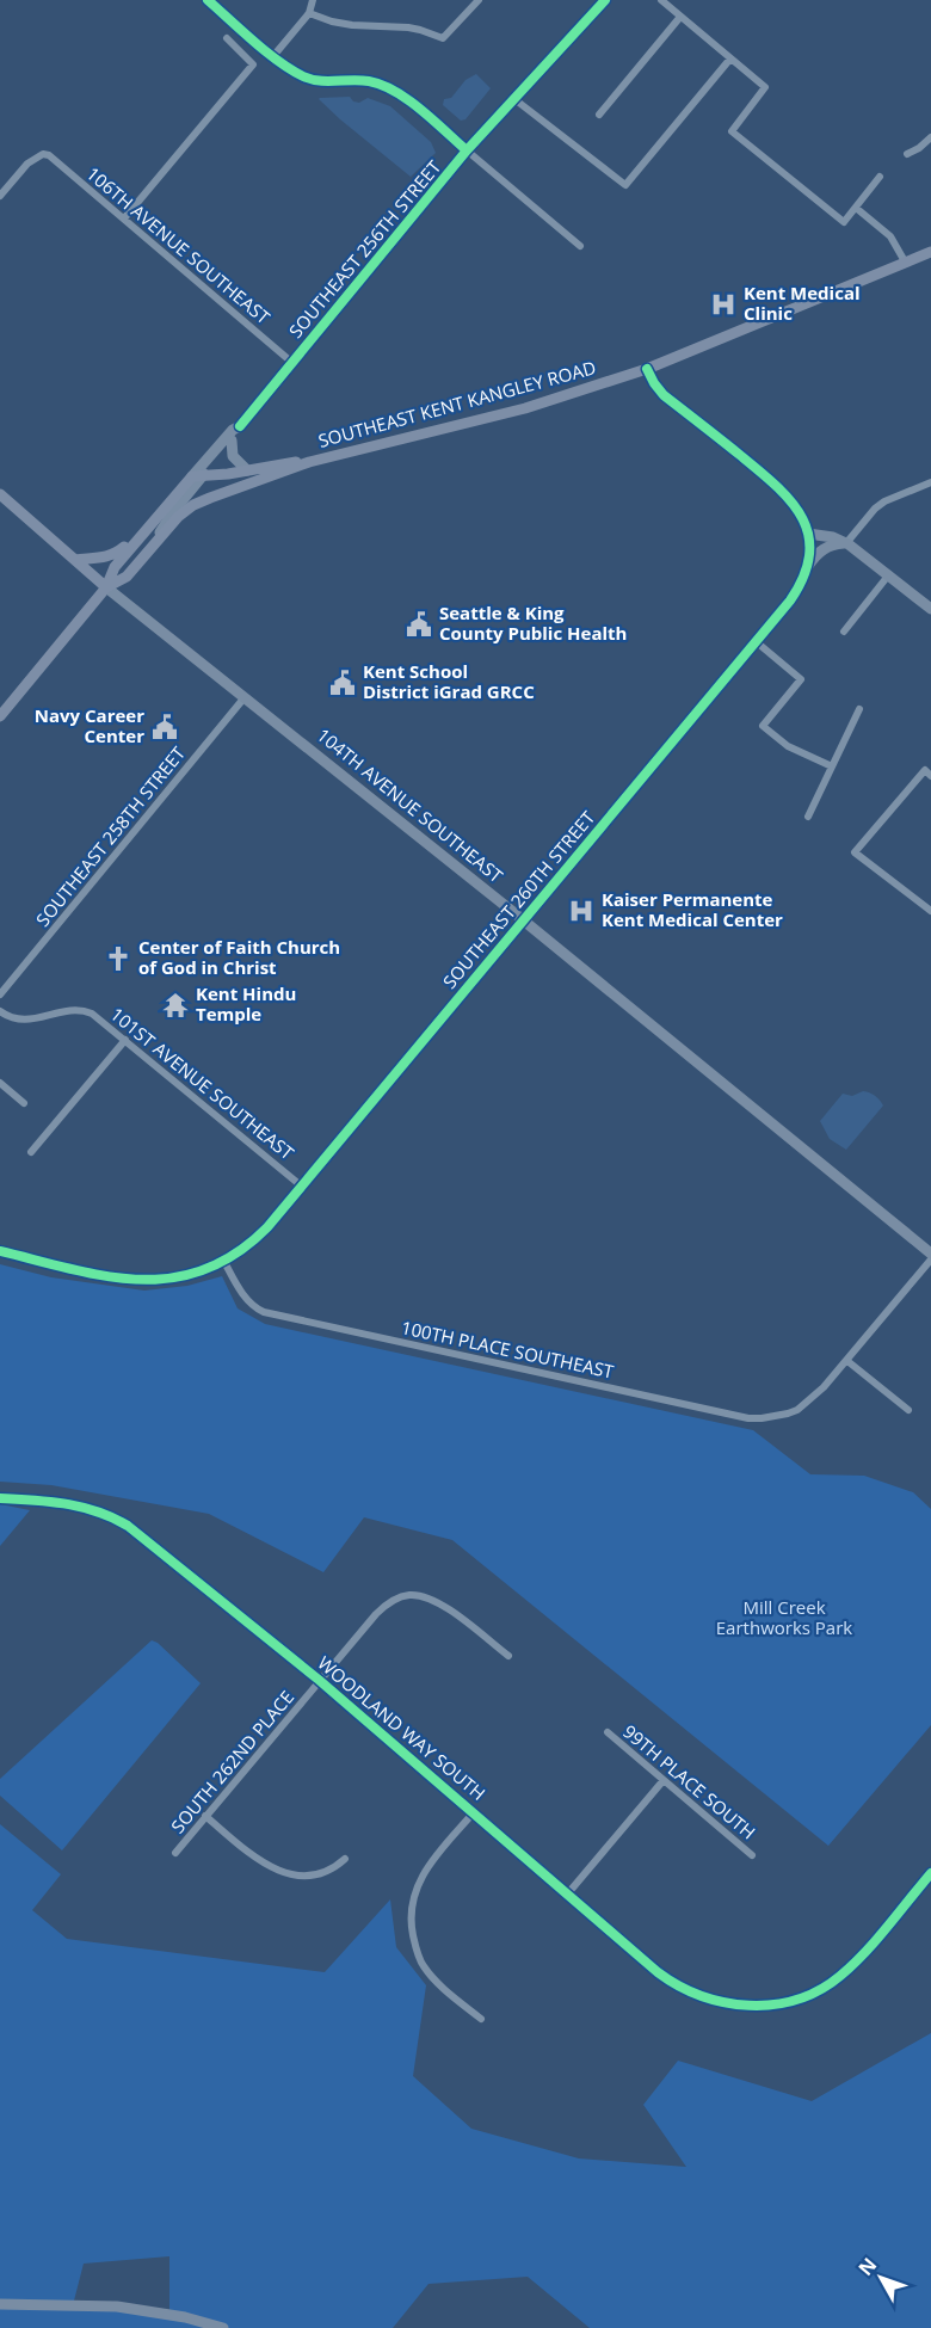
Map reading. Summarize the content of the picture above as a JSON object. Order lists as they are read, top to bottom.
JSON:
{
  "streets": {
    "main road": ["SOUTHEAST 256TH STREET", "SOUTHEAST KENT KANGLEY ROAD", "104TH AVENUE SOUTHEAST"],
    "street": [
      "106TH AVENUE SOUTHEAST",
      "SOUTHEAST 258TH STREET",
      "SOUTHEAST 260TH STREET",
      "101ST AVENUE SOUTHEAST",
      "100TH PLACE SOUTHEAST",
      "WOODLAND WAY SOUTH",
      "SOUTH 262ND PLACE",
      "99TH PLACE SOUTH"
    ]
  },
  "crossings": [
    ["106TH AVENUE SOUTHEAST", "SOUTHEAST 256TH STREET"],
    ["SOUTHEAST 256TH STREET", "SOUTHEAST KENT KANGLEY ROAD"],
    ["SOUTHEAST 256TH STREET", "104TH AVENUE SOUTHEAST"],
    ["104TH AVENUE SOUTHEAST", "SOUTHEAST 258TH STREET"],
    ["104TH AVENUE SOUTHEAST", "SOUTHEAST 260TH STREET"],
    ["SOUTHEAST 260TH STREET", "101ST AVENUE SOUTHEAST"],
    ["SOUTHEAST 260TH STREET", "100TH PLACE SOUTHEAST"],
    ["WOODLAND WAY SOUTH", "SOUTH 262ND PLACE"]
  ],
  "parks": ["Mill Creek Earthworks Park"],
  "places": {
    "hospital": ["Kent Medical Clinic", "Kaiser Permanente Kent Medical Center"],
    "public building": ["Seattle & King County Public Health", "Kent School District iGrad GRCC", "Navy Career Center"],
    "church": ["Center of Faith Church of God in Christ"],
    "temple": ["Kent Hindu Temple"]
  },
  "north": "top left"
}
